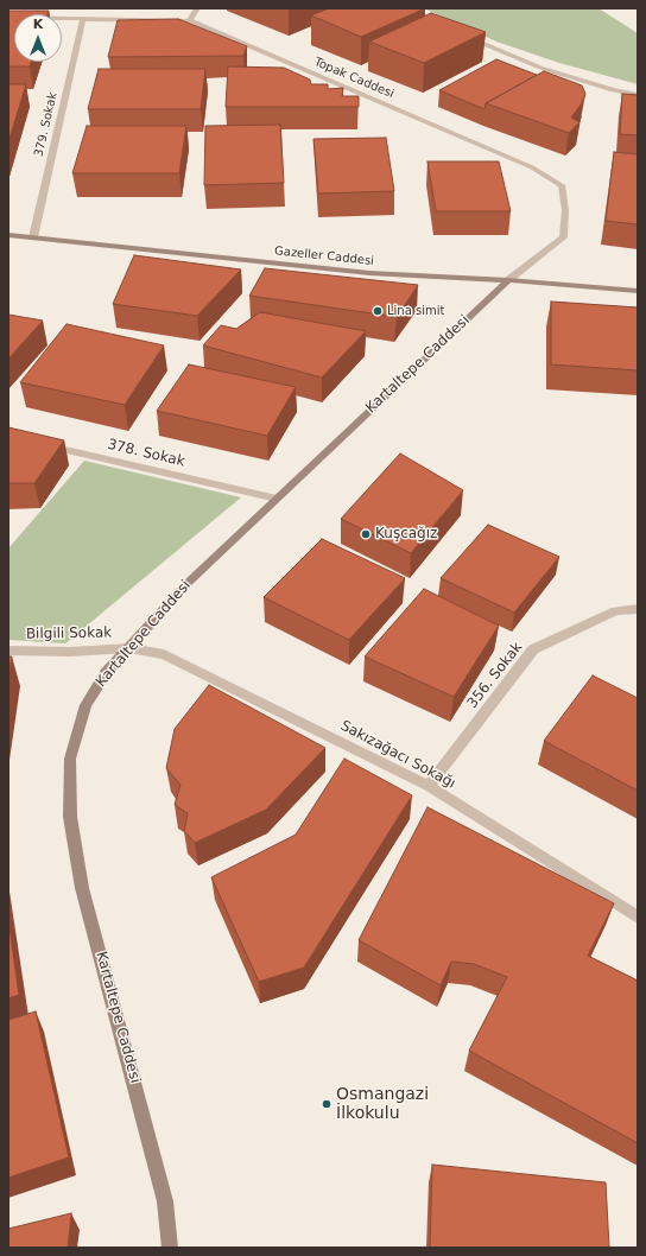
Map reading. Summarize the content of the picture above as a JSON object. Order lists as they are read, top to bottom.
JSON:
{
  "streets": {
    "street": [
      "Topak Caddesi",
      "379. Sokak",
      "Gazeller Caddesi",
      "Kartaltepe Caddesi",
      "378. Sokak",
      "Bilgili Sokak",
      "356. Sokak",
      "Sakızağacı Sokağı"
    ]
  },
  "crossings": [
    ["Topak Caddesi", "379. Sokak"],
    ["Topak Caddesi", "Gazeller Caddesi"],
    ["Topak Caddesi", "Kartaltepe Caddesi"],
    ["379. Sokak", "Gazeller Caddesi"],
    ["Gazeller Caddesi", "Kartaltepe Caddesi"],
    ["Kartaltepe Caddesi", "378. Sokak"],
    ["Kartaltepe Caddesi", "Bilgili Sokak"],
    ["Kartaltepe Caddesi", "Sakızağacı Sokağı"],
    ["Bilgili Sokak", "Sakızağacı Sokağı"],
    ["356. Sokak", "Sakızağacı Sokağı"]
  ],
  "places": ["Lina simit", "Kuşcağız", "Osmangazi İlkokulu"],
  "north": "top"
}
